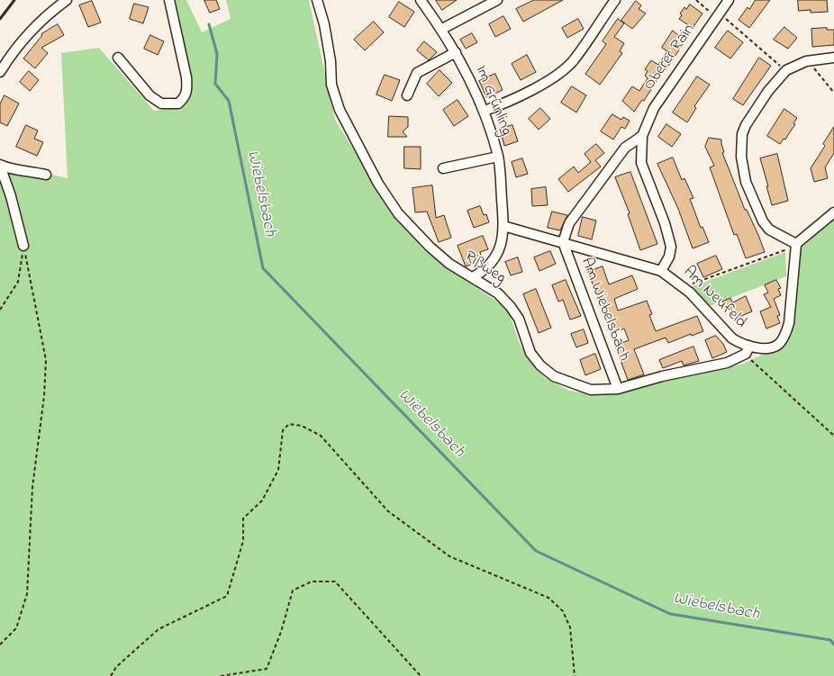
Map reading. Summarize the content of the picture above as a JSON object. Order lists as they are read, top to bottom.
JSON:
{
  "streets": {
    "street": [
      "Oberer Rain",
      "Im Grünling",
      "Rißweg",
      "Am Neufeld",
      "Am Wiebelsbach"
    ]
  },
  "crossings": [
    ["Oberer Rain", "Am Neufeld"],
    ["Im Grünling", "Rißweg"],
    ["Im Grünling", "Am Neufeld"],
    ["Rißweg", "Am Neufeld"],
    ["Rißweg", "Am Wiebelsbach"],
    ["Am Neufeld", "Am Wiebelsbach"]
  ],
  "water": ["Wiebelsbach"]
}
